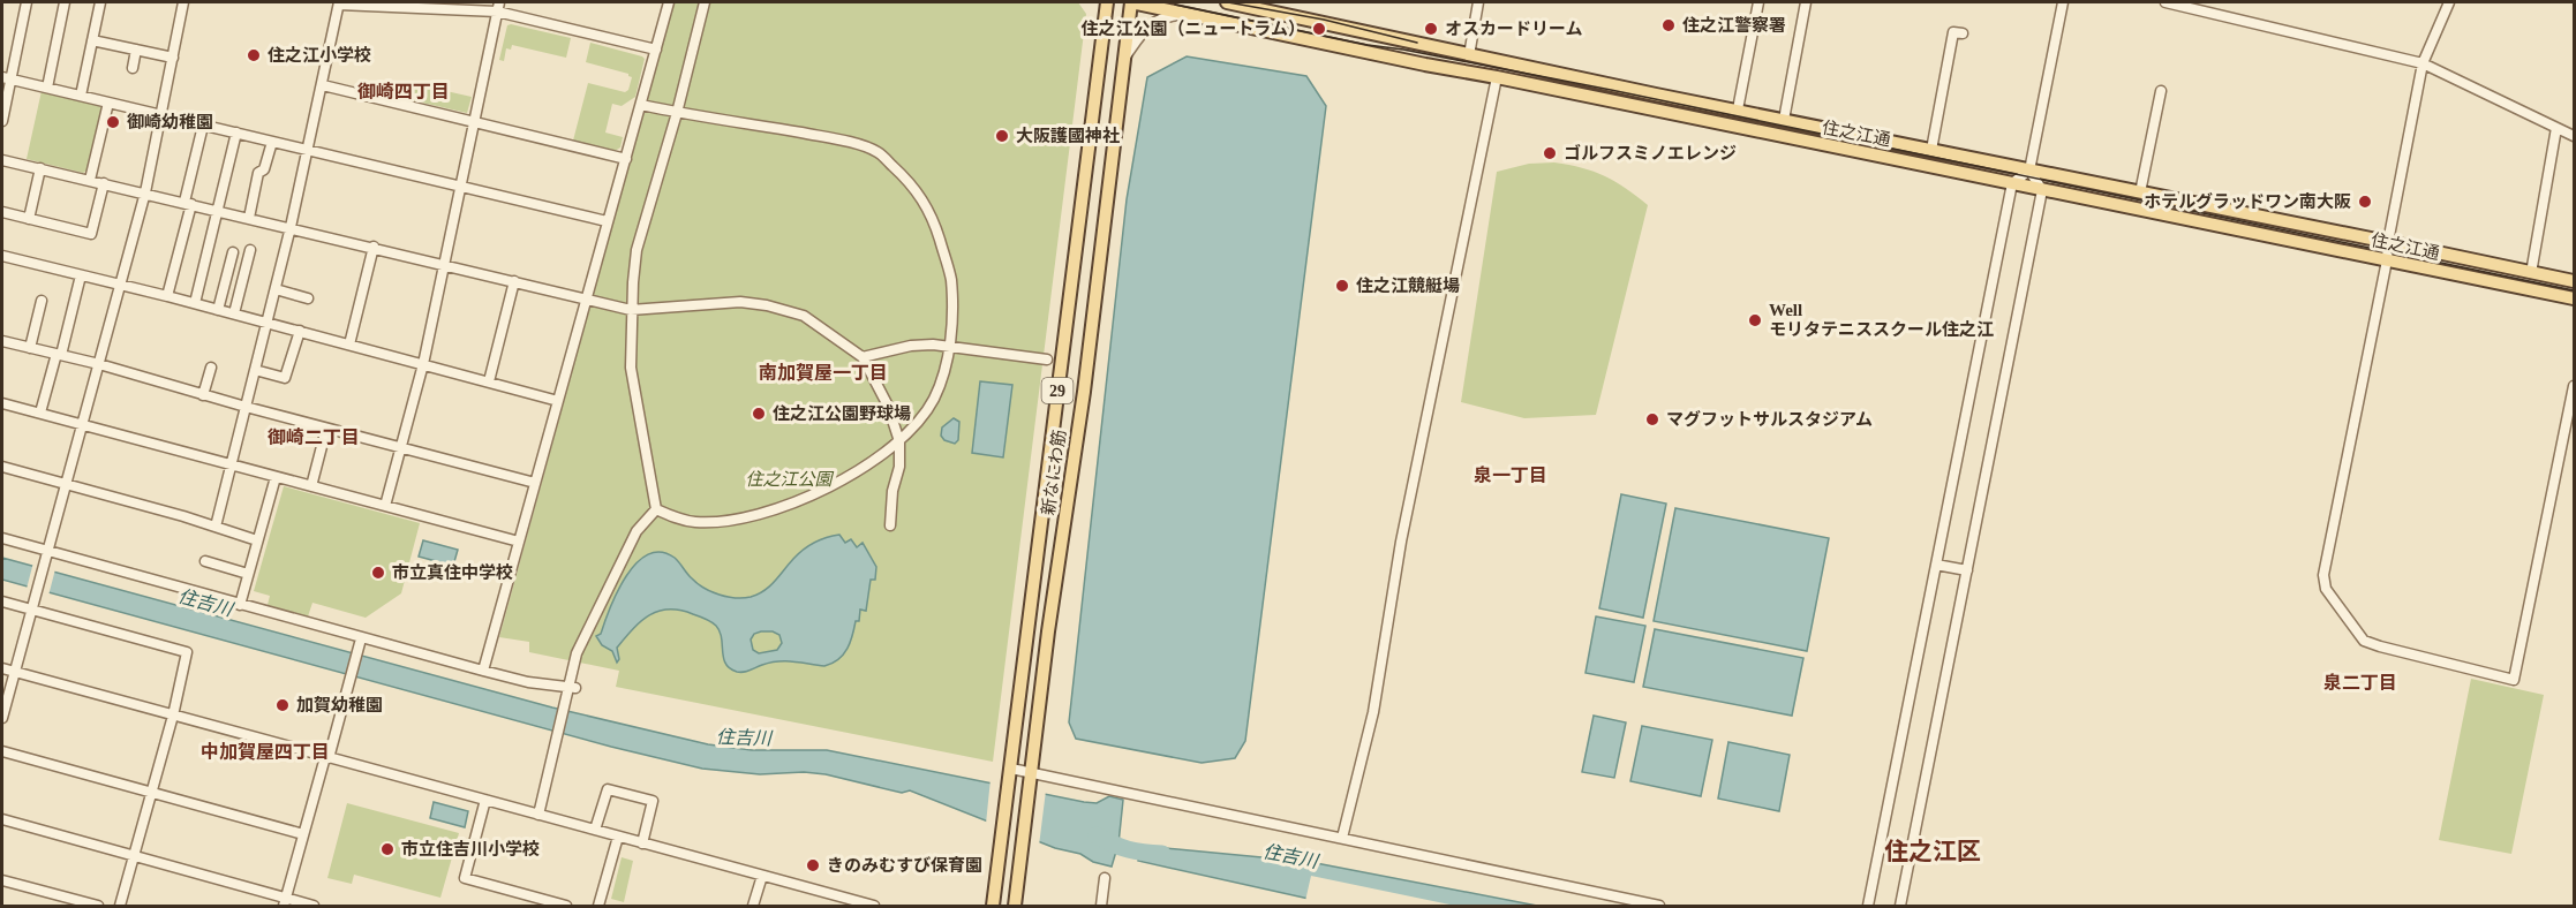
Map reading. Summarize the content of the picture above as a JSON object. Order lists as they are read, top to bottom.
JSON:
{
  "streets": {
    "main road": ["住之江通", "29", "新なにわ筋"]
  },
  "crossings": [
    ["住之江通", "新なにわ筋"]
  ],
  "districts": [
    "御崎四丁目",
    "南加賀屋一丁目",
    "御崎二丁目",
    "泉一丁目",
    "泉二丁目",
    "中加賀屋四丁目",
    "住之江区"
  ],
  "water": ["住吉川"],
  "parks": ["住之江公園"],
  "places": [
    "住之江警察署",
    "住之江公園（ニュートラム）",
    "オスカードリーム",
    "住之江小学校",
    "御崎幼稚園",
    "大阪護國神社",
    "ゴルフスミノエレンジ",
    "ホテルグラッドワン南大阪",
    "住之江競艇場",
    "Well モリタテニススクール住之江",
    "住之江公園野球場",
    "マグフットサルスタジアム",
    "市立真住中学校",
    "加賀幼稚園",
    "市立住吉川小学校",
    "きのみむすび保育園"
  ]
}
